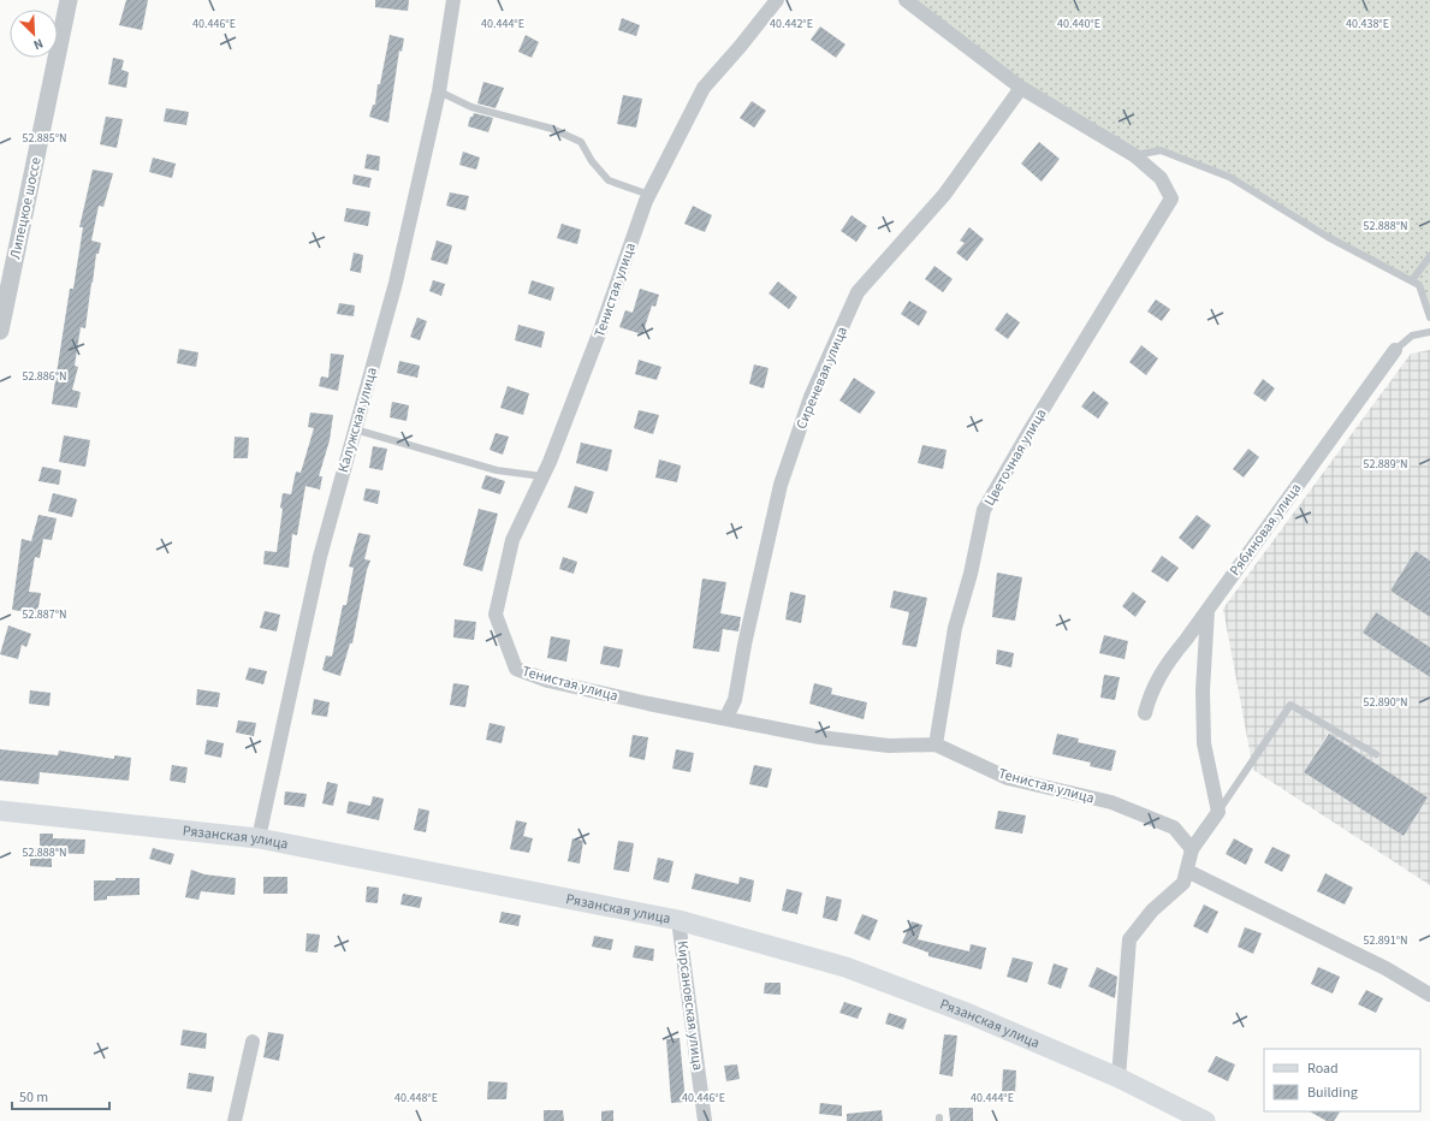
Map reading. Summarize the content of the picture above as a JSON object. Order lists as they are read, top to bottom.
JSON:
{
  "streets": {
    "main road": ["Рязанская улица"],
    "street": [
      "Липецкое шоссе",
      "Тенистая улица",
      "Сиреневая улица",
      "Калужская улица",
      "Цветочная улица",
      "Рябиновая улица",
      "Кирсановская улица"
    ]
  },
  "crossings": [
    ["Тенистая улица", "Сиреневая улица"],
    ["Тенистая улица", "Цветочная улица"],
    ["Калужская улица", "Рязанская улица"],
    ["Рязанская улица", "Кирсановская улица"]
  ],
  "legend": ["Road", "Building"],
  "scale_bar": "50 m",
  "north": "bottom right",
  "coordinates": [
    "40.446°E",
    "40.444°E",
    "40.442°E",
    "40.440°E",
    "40.438°E",
    "52.885°N",
    "52.888°N",
    "52.886°N",
    "52.889°N",
    "52.887°N",
    "52.890°N",
    "52.891°N",
    "40.448°E"
  ]
}
